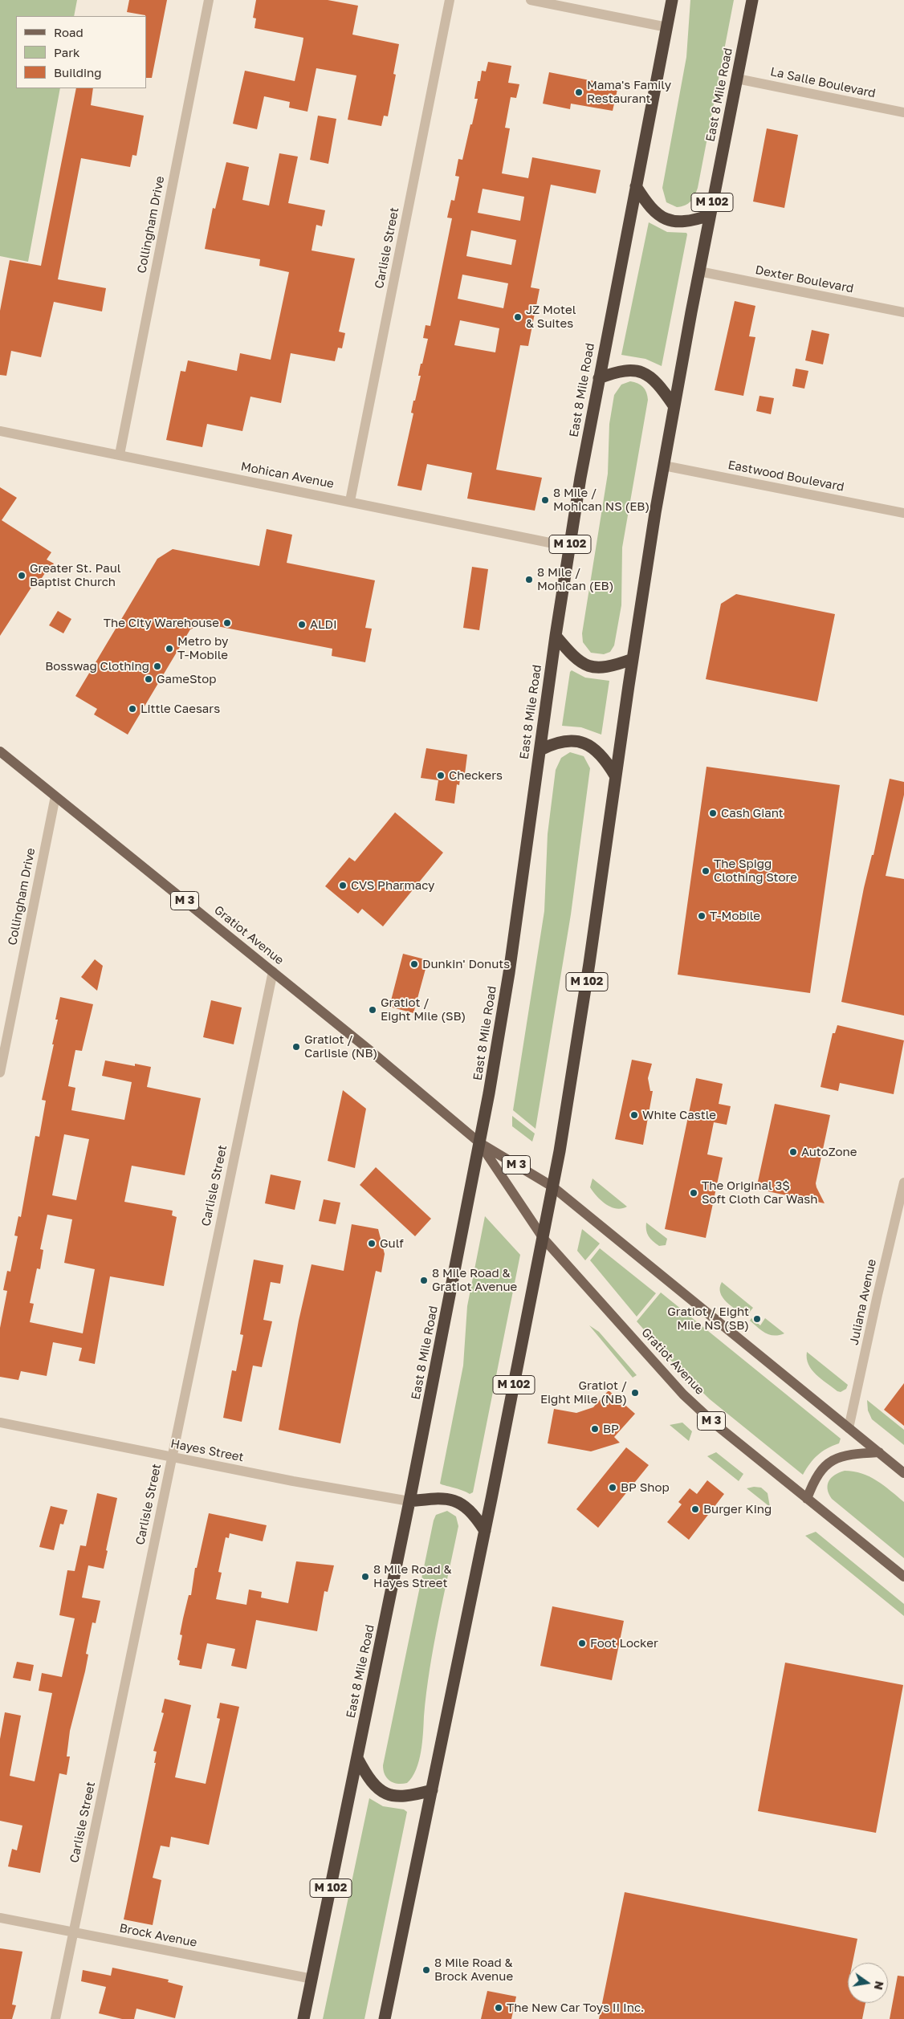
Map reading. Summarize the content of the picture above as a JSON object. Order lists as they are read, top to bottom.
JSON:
{
  "streets": {
    "highway": ["East 8 Mile Road", "M 102"],
    "main road": ["M 3", "Gratiot Avenue"],
    "street": [
      "La Salle Boulevard",
      "Collingham Drive",
      "Carlisle Street",
      "Dexter Boulevard",
      "Mohican Avenue",
      "Eastwood Boulevard",
      "Juliana Avenue",
      "Hayes Street",
      "Brock Avenue"
    ]
  },
  "crossings": [
    ["La Salle Boulevard", "East 8 Mile Road"],
    ["East 8 Mile Road", "Dexter Boulevard"],
    ["East 8 Mile Road", "Mohican Avenue"],
    ["East 8 Mile Road", "Eastwood Boulevard"],
    ["East 8 Mile Road", "Gratiot Avenue"],
    ["East 8 Mile Road", "Hayes Street"],
    ["East 8 Mile Road", "Brock Avenue"],
    ["Collingham Drive", "Mohican Avenue"],
    ["Collingham Drive", "Gratiot Avenue"],
    ["Carlisle Street", "Mohican Avenue"],
    ["Carlisle Street", "Gratiot Avenue"],
    ["Carlisle Street", "Hayes Street"],
    ["Carlisle Street", "Brock Avenue"],
    ["Gratiot Avenue", "Juliana Avenue"]
  ],
  "places": [
    "Mama's Family Restaurant",
    "JZ Motel & Suites",
    "8 Mile / Mohican NS (EB)",
    "Greater St. Paul Baptist Church",
    "8 Mile / Mohican (EB)",
    "The City Warehouse",
    "ALDI",
    "Metro by T-Mobile",
    "Bosswag Clothing",
    "GameStop",
    "Little Caesars",
    "Checkers",
    "Cash Giant",
    "The Spigg Clothing Store",
    "CVS Pharmacy",
    "T-Mobile",
    "Dunkin' Donuts",
    "Gratiot / Eight Mile (SB)",
    "Gratiot / Carlisle (NB)",
    "White Castle",
    "AutoZone",
    "The Original 3$ Soft Cloth Car Wash",
    "Gulf",
    "8 Mile Road & Gratiot Avenue",
    "Gratiot / Eight Mile NS (SB)",
    "Gratiot / Eight Mile (NB)",
    "BP",
    "BP Shop",
    "Burger King",
    "8 Mile Road & Hayes Street",
    "Foot Locker",
    "8 Mile Road & Brock Avenue",
    "The New Car Toys II Inc."
  ],
  "legend": ["Road", "Park", "Building"],
  "north": "right"
}
